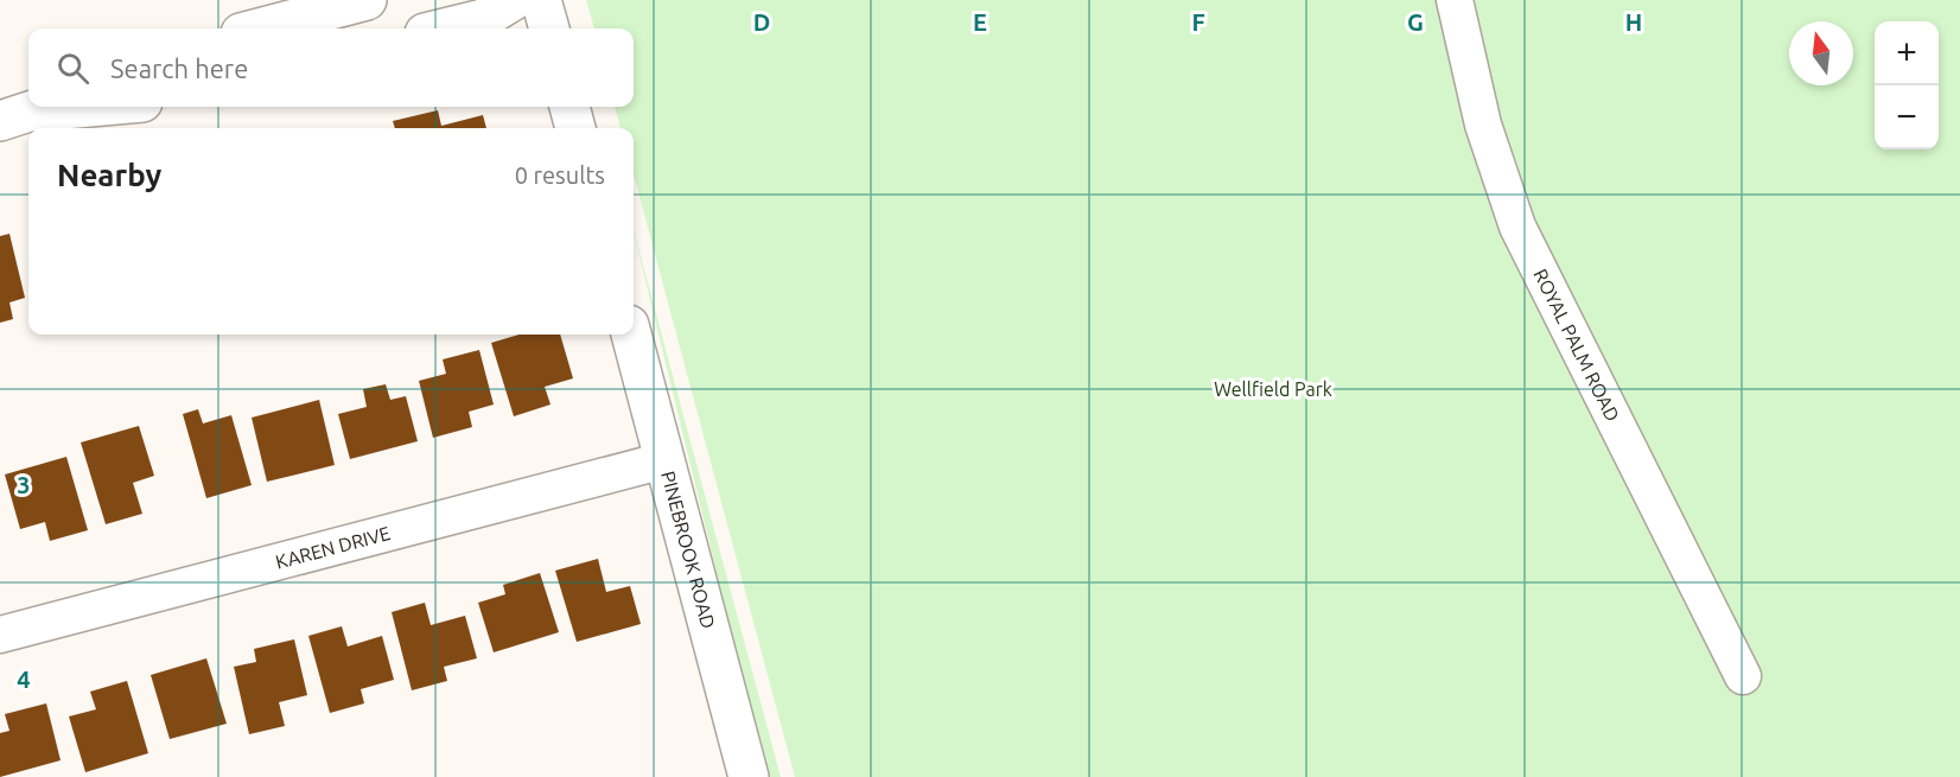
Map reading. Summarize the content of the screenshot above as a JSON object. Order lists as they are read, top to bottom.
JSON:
{
  "streets": {
    "street": ["ROYAL PALM ROAD", "KAREN DRIVE", "PINEBROOK ROAD"]
  },
  "crossings": [
    ["KAREN DRIVE", "PINEBROOK ROAD"]
  ],
  "parks": ["Wellfield Park"],
  "north": "top",
  "page": {
    "map_buttons": ["+", "−"],
    "search": "Search here",
    "heading": ["Nearby", "0 results"]
  },
  "grid": {
    "columns": [
      "D",
      "E",
      "F",
      "G",
      "H"
    ],
    "rows": ["3", "4"]
  }
}
